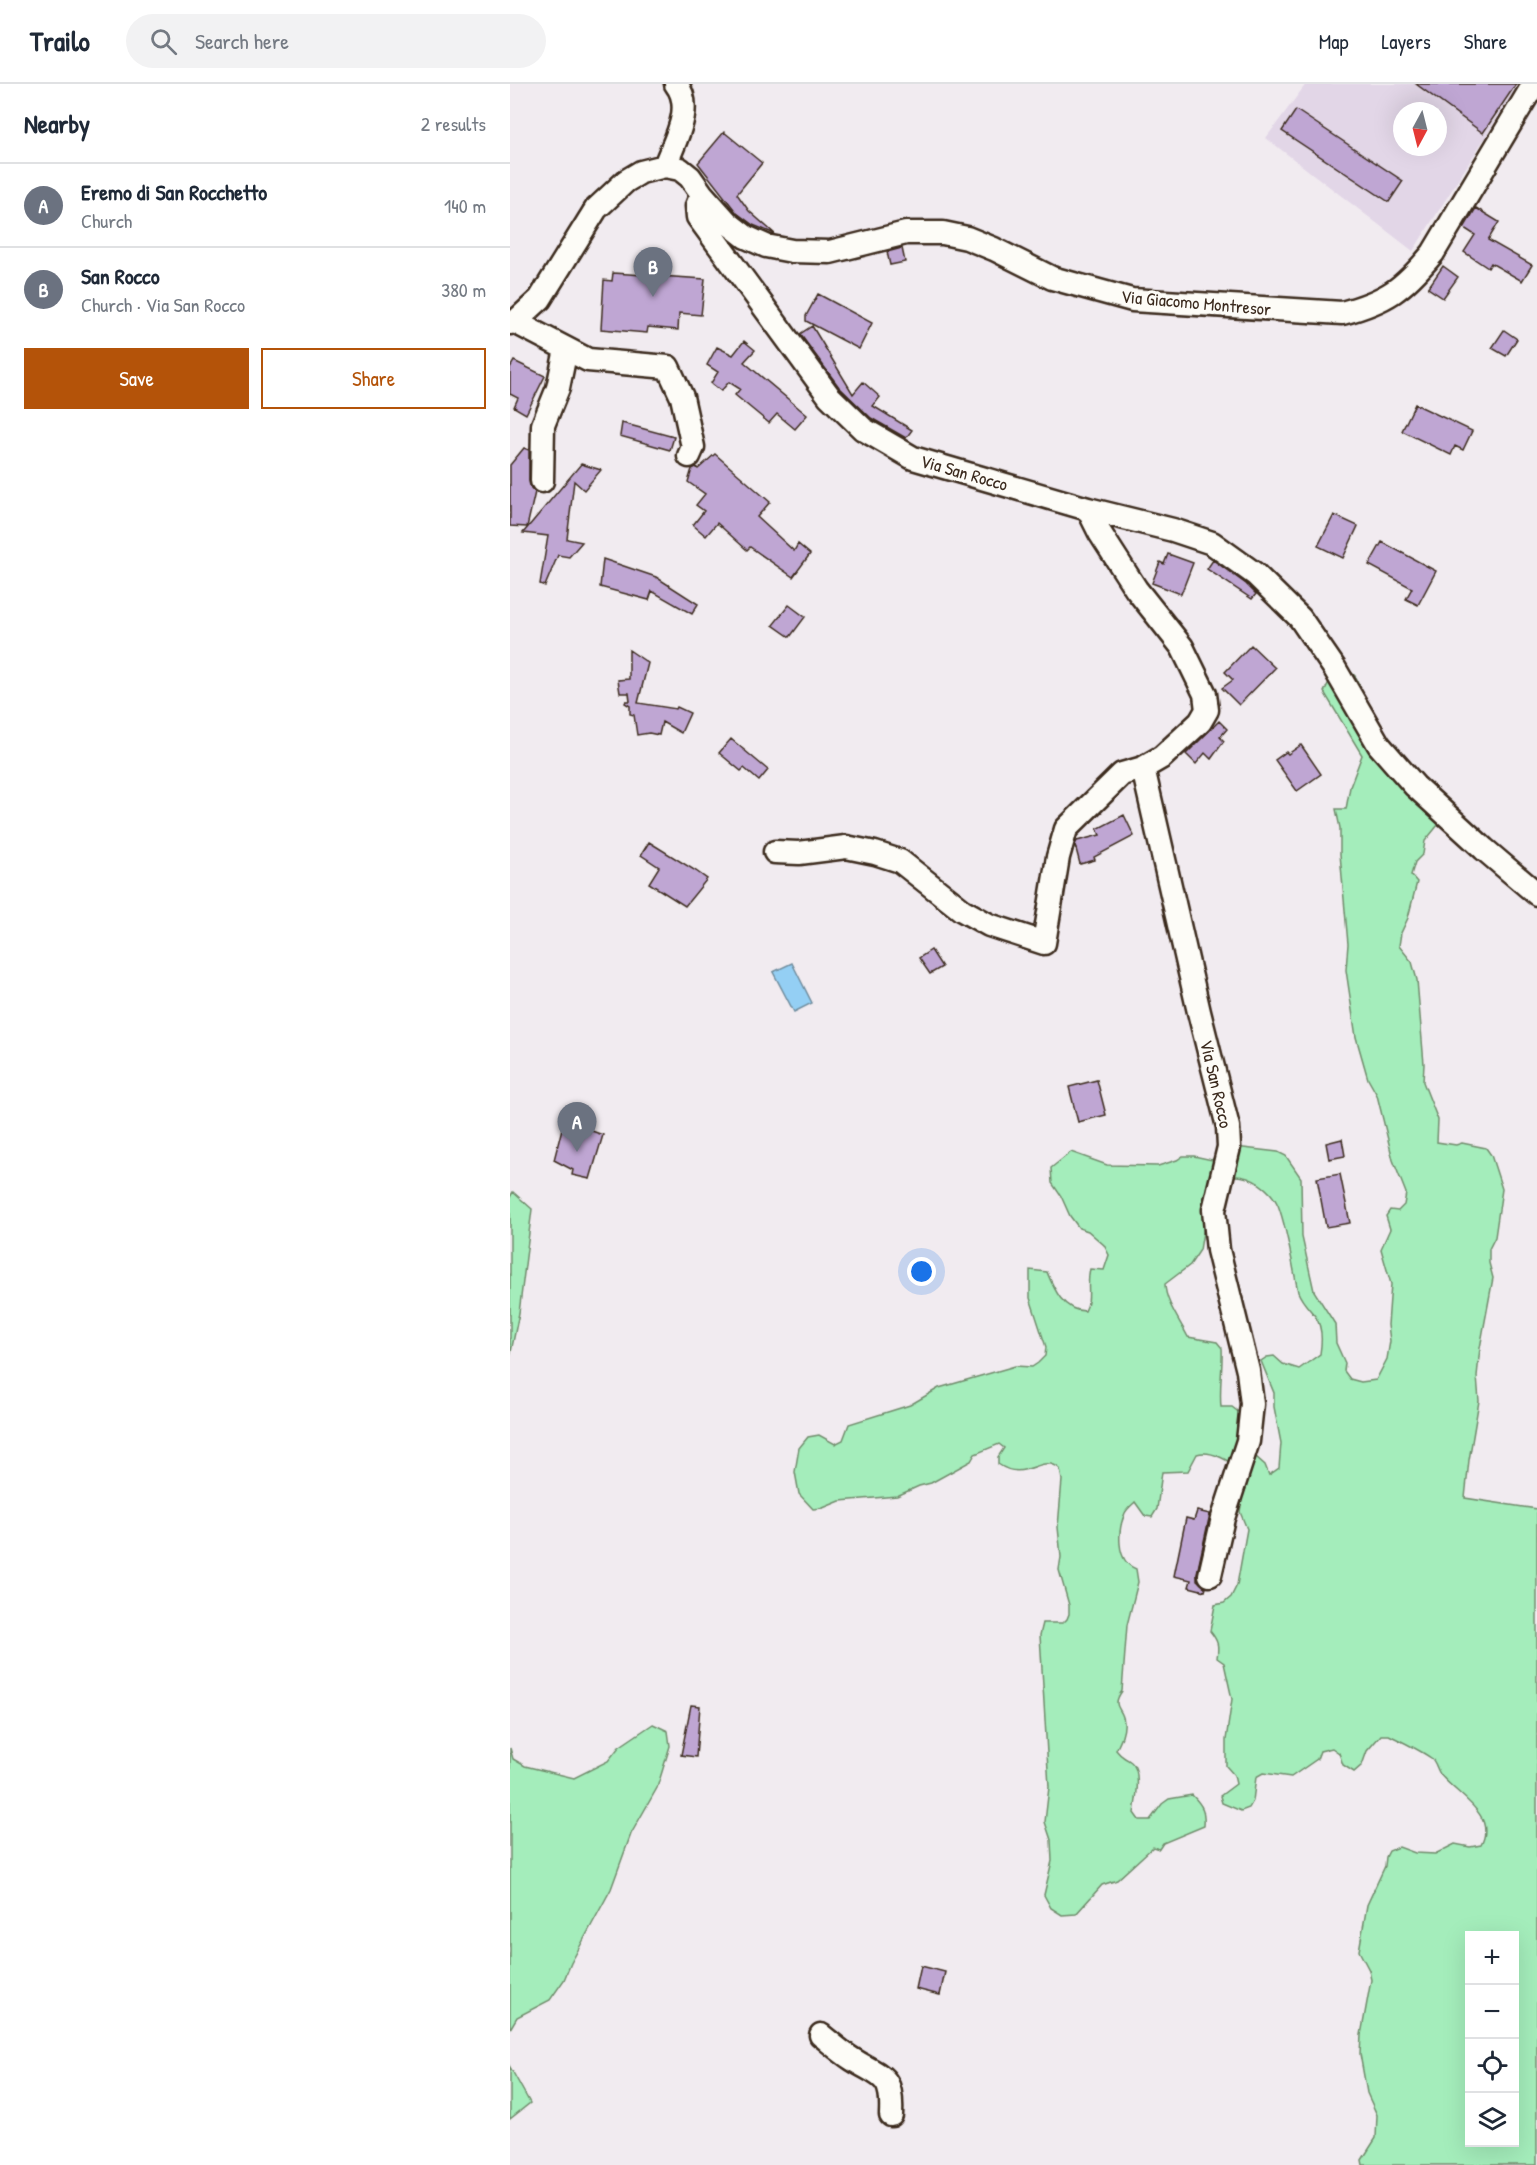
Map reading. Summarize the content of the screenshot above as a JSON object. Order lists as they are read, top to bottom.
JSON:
{
  "streets": {
    "street": ["Via Giacomo Montresor", "Via San Rocco"]
  },
  "crossings": [
    ["Via Giacomo Montresor", "Via San Rocco"]
  ],
  "north": "bottom",
  "page": {
    "header": "Trailo",
    "search": "Search here",
    "nav": ["Map", "Layers", "Share"],
    "heading": ["Nearby", "2 results"],
    "list": [
      {
        "mark": "A",
        "name": "Eremo di San Rocchetto",
        "note": "Church",
        "value": "140 m"
      },
      {
        "mark": "B",
        "name": "San Rocco",
        "note": "Church · Via San Rocco",
        "value": "380 m"
      }
    ],
    "pins": ["B", "A"],
    "buttons": ["Save", "Share"],
    "map_buttons": ["+", "−"]
  }
}
